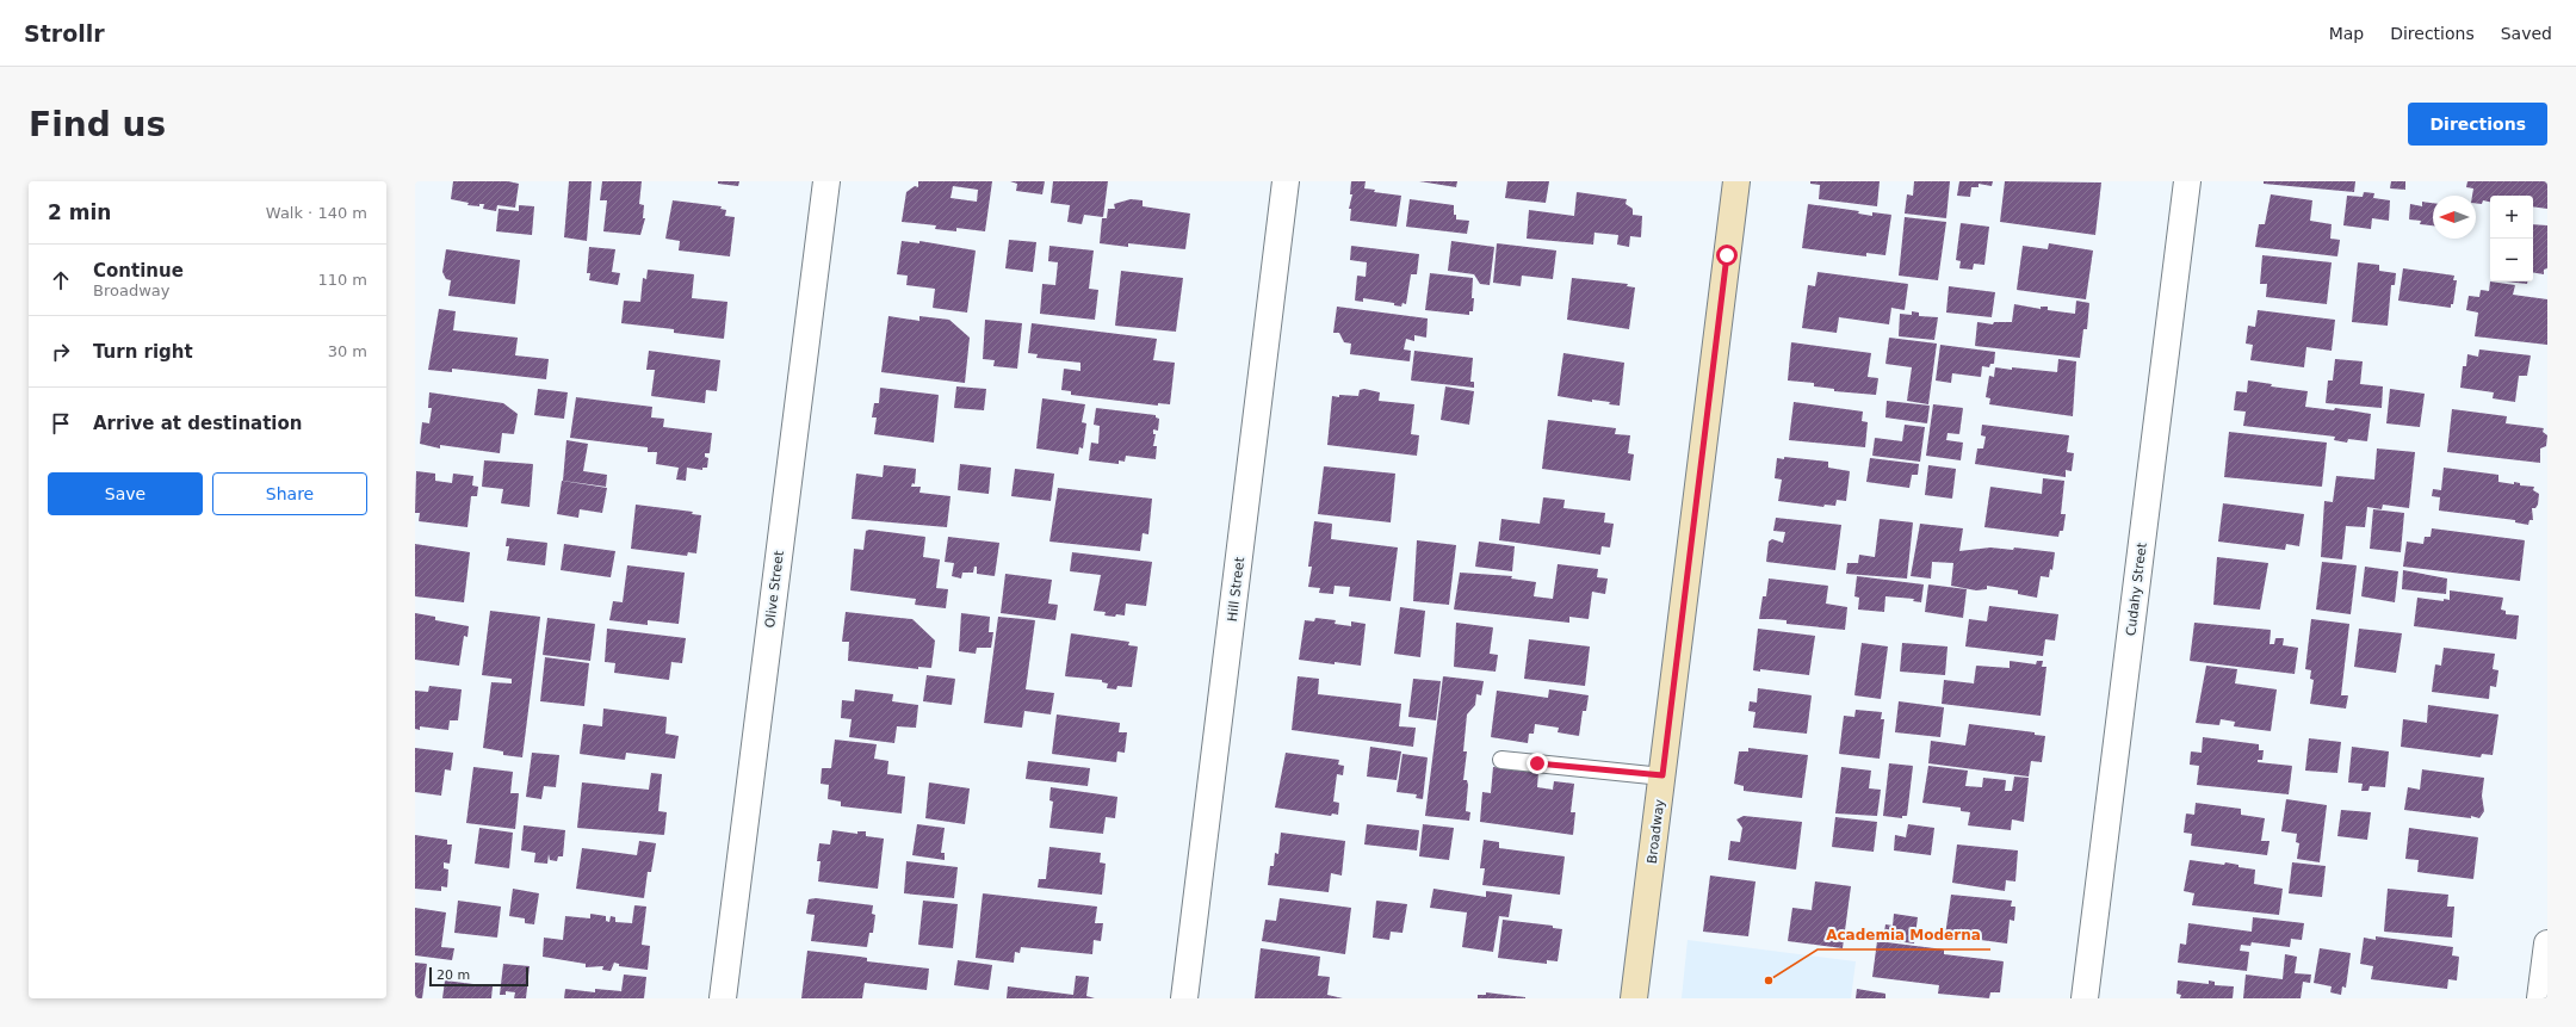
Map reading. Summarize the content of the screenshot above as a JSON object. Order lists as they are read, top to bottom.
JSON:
{
  "streets": {
    "street": [
      "Olive Street",
      "Hill Street",
      "Cudahy Street",
      "Broadway"
    ]
  },
  "places": ["Academia Moderna"],
  "scale_bar": "20 m",
  "north": "left",
  "page": {
    "header": "Strollr",
    "nav": ["Map", "Directions", "Saved"],
    "buttons": [
      "Directions",
      ["Save", "Share"]
    ],
    "title": "Find us",
    "heading": ["2 min", "Walk · 140 m"],
    "map_buttons": ["+", "−"],
    "list": [
      ["Continue", "Broadway", "110 m"],
      ["Turn right", "30 m"],
      "Arrive at destination"
    ],
    "scale": "20 m"
  }
}
